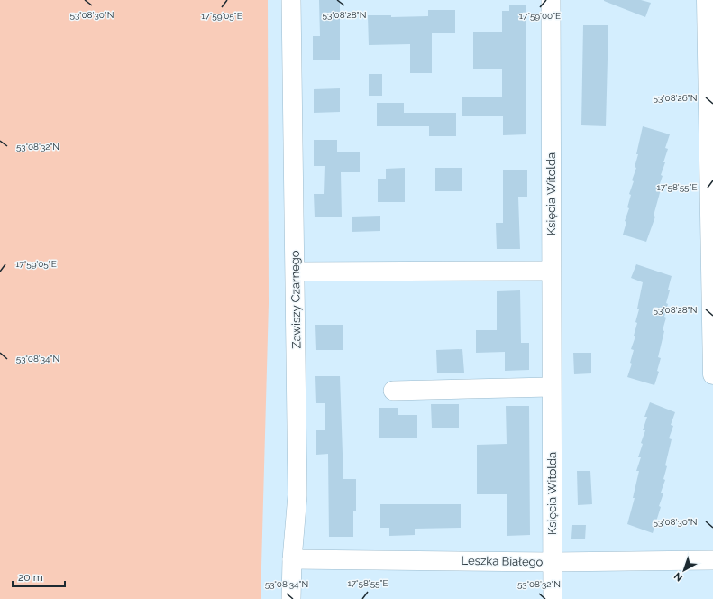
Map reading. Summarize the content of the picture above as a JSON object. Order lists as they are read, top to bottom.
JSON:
{
  "streets": {
    "street": ["Księcia Witolda", "Zawiszy Czarnego", "Leszka Białego"]
  },
  "crossings": [
    ["Księcia Witolda", "Leszka Białego"],
    ["Zawiszy Czarnego", "Leszka Białego"]
  ],
  "scale_bar": "20 m",
  "north": "bottom left",
  "coordinates": [
    "53°08'28\"N",
    "53°08'30\"N",
    "17°59'05\"E",
    "17°59'00\"E",
    "53°08'26\"N",
    "53°08'32\"N",
    "17°58'55\"E",
    "53°08'34\"N"
  ]
}
